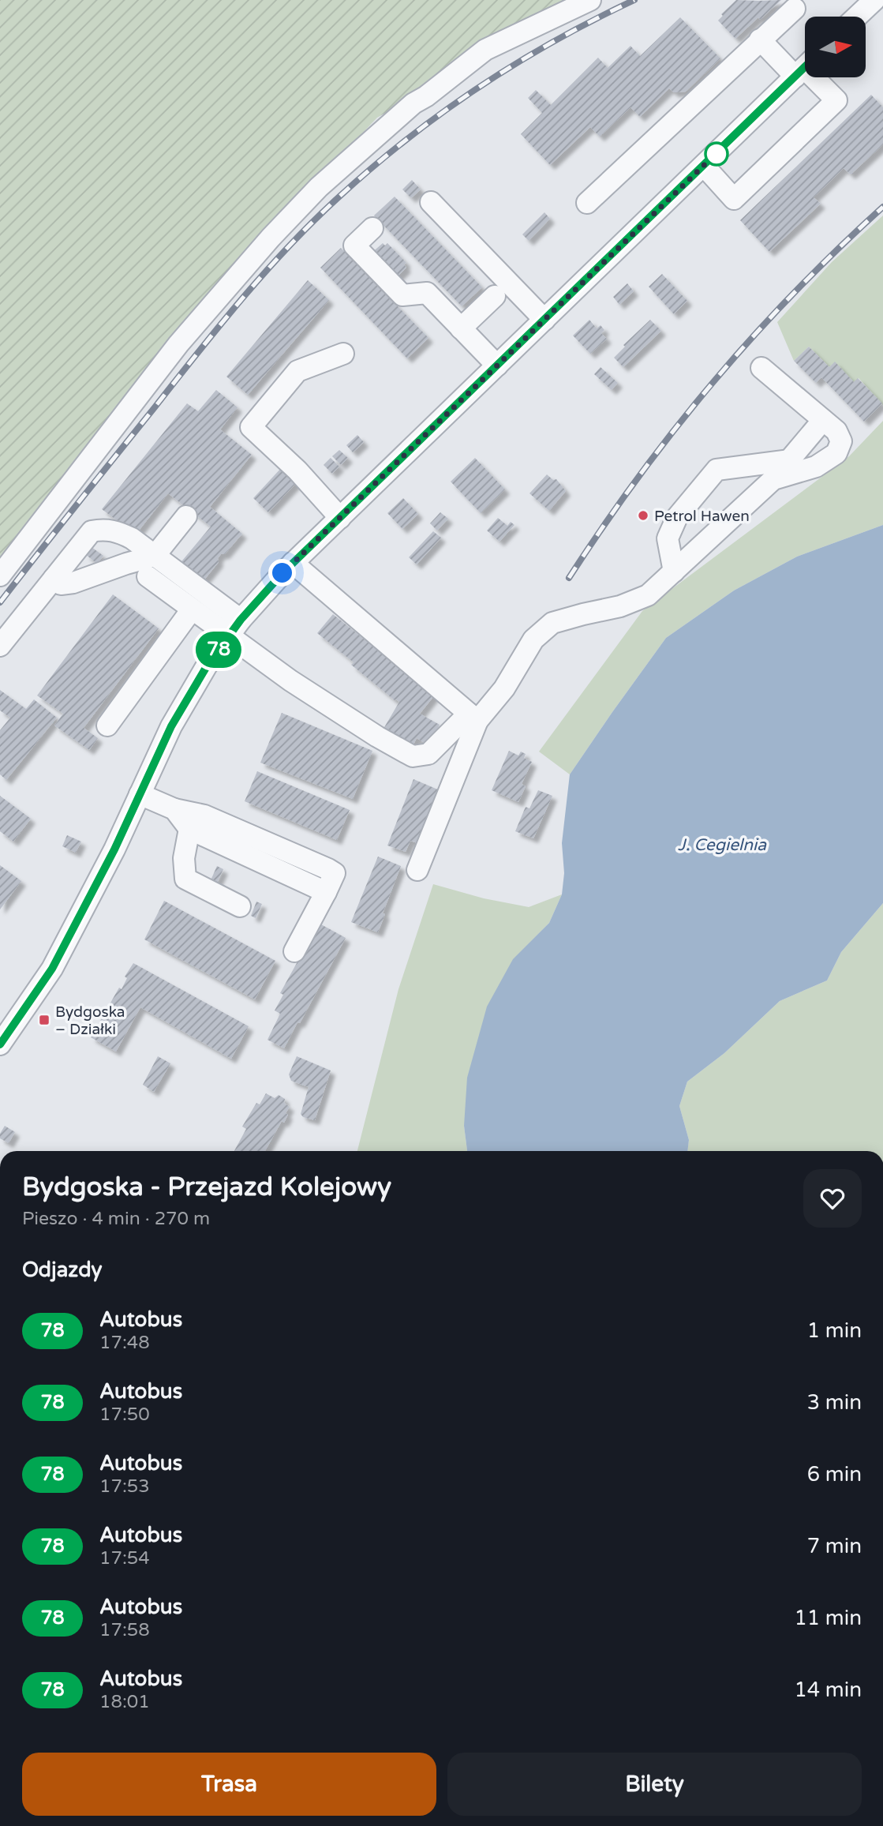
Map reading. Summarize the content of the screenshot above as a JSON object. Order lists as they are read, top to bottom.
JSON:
{
  "water": ["J. Cegielnia"],
  "places": {
    "other": ["Petrol Hawen"],
    "transit": ["Bydgoska – Działki"]
  },
  "lines": ["bus line 78"],
  "north": "right",
  "page": {
    "on_map": "78",
    "heading": [
      ["Bydgoska - Przejazd Kolejowy", "Pieszo · 4 min · 270 m"],
      "Odjazdy"
    ],
    "list": [
      {
        "mark": "78",
        "name": "Autobus",
        "note": "17:48",
        "value": "1 min"
      },
      {
        "mark": "78",
        "name": "Autobus",
        "note": "17:50",
        "value": "3 min"
      },
      {
        "mark": "78",
        "name": "Autobus",
        "note": "17:53",
        "value": "6 min"
      },
      {
        "mark": "78",
        "name": "Autobus",
        "note": "17:54",
        "value": "7 min"
      },
      {
        "mark": "78",
        "name": "Autobus",
        "note": "17:58",
        "value": "11 min"
      },
      {
        "mark": "78",
        "name": "Autobus",
        "note": "18:01",
        "value": "14 min"
      }
    ],
    "buttons": ["Trasa", "Bilety"]
  }
}
